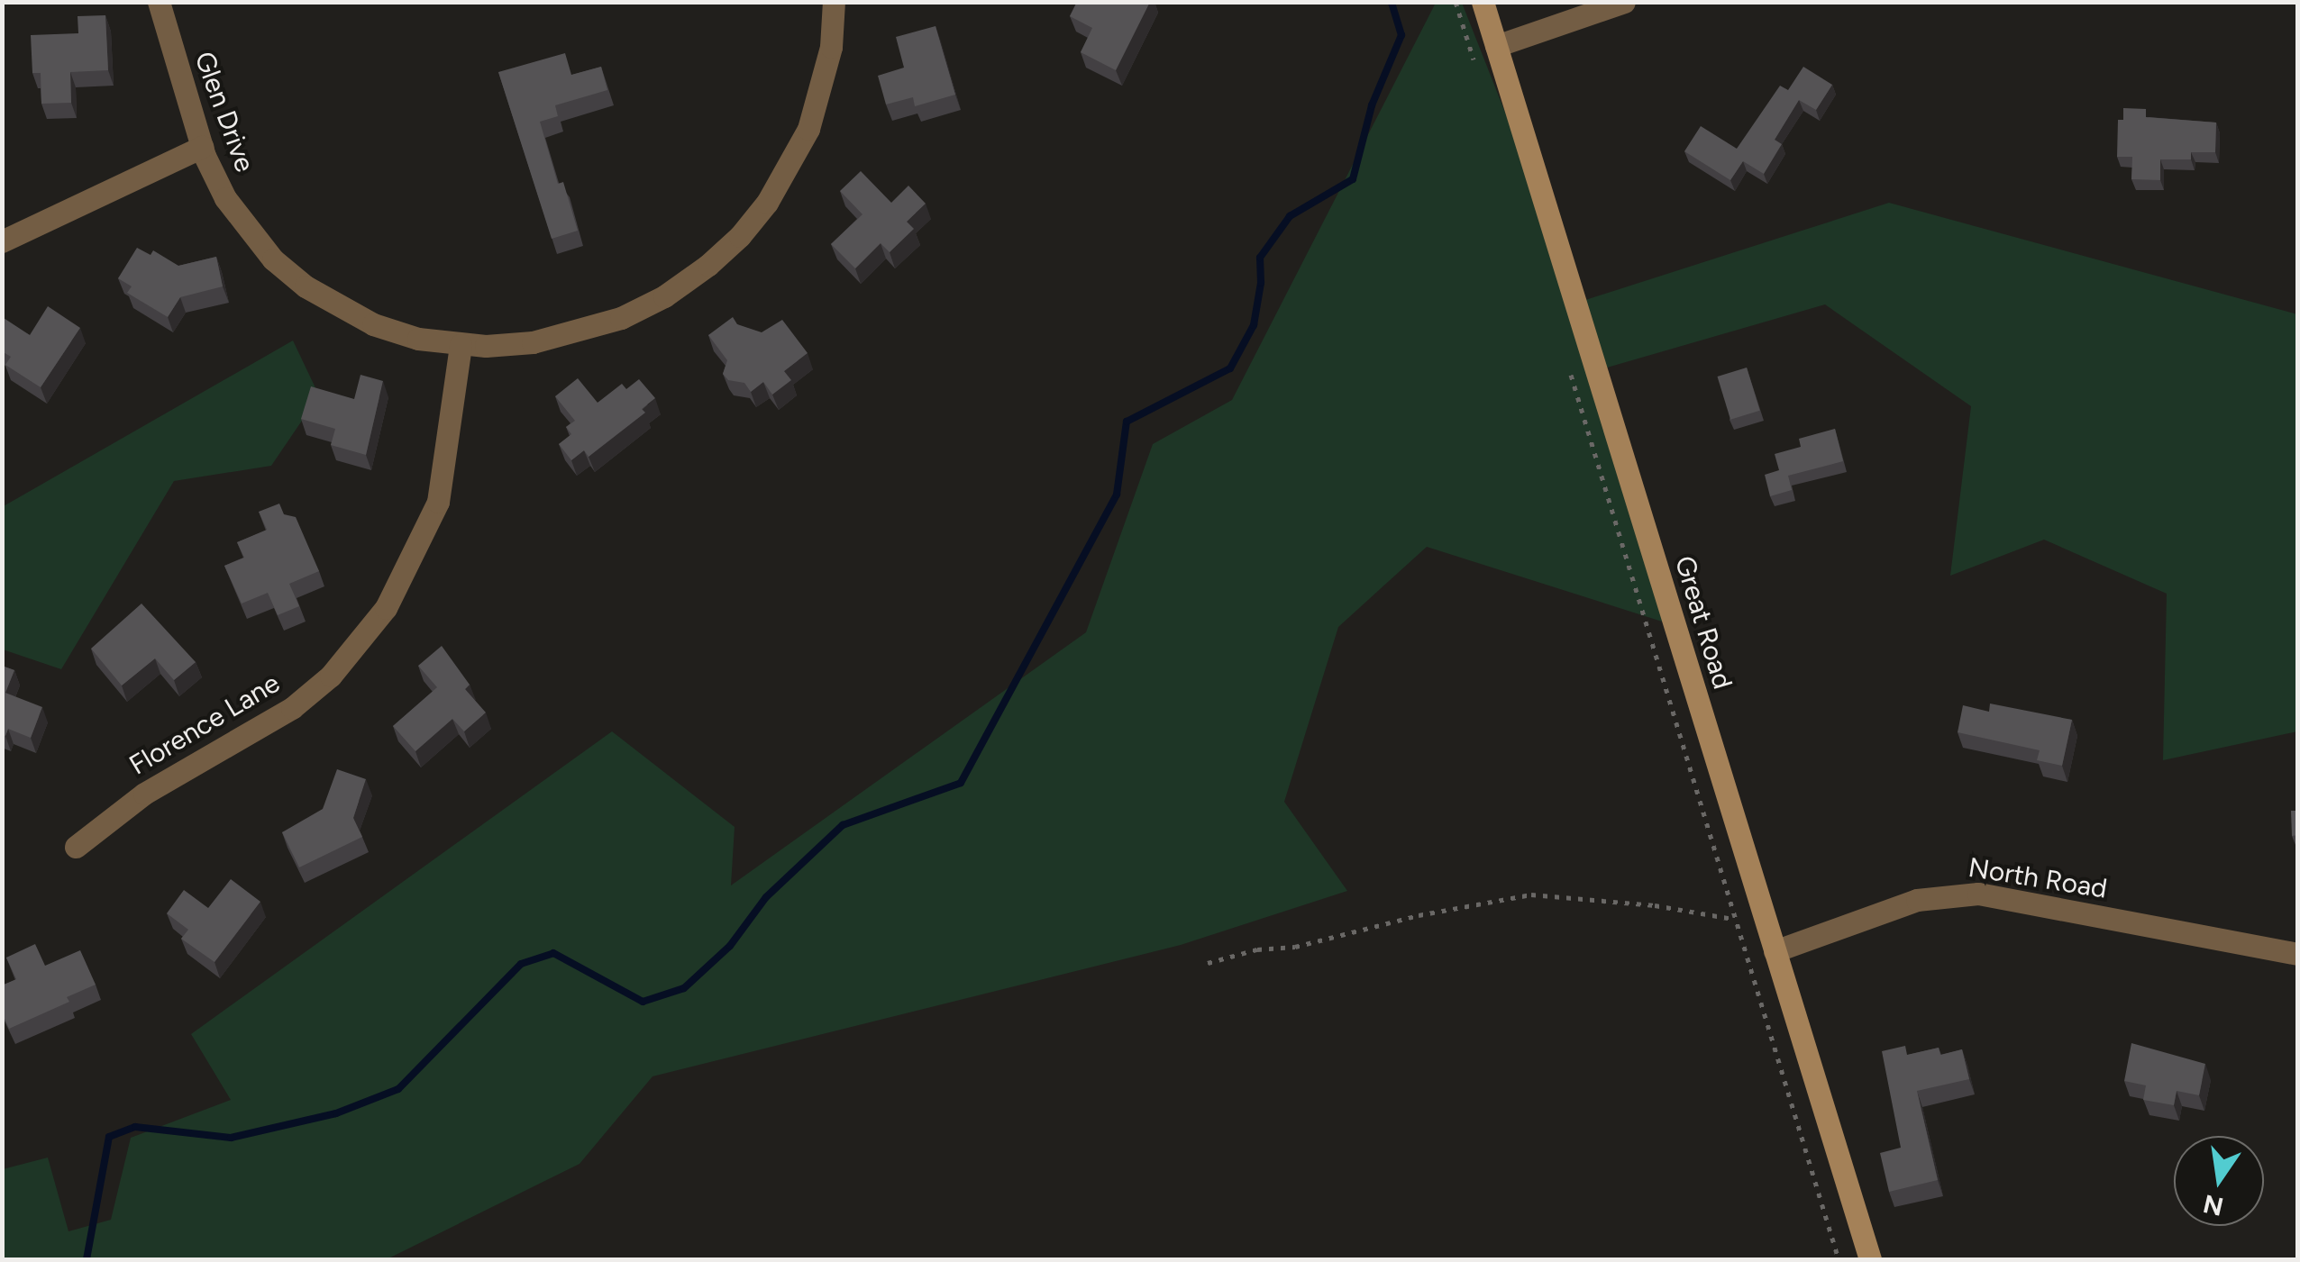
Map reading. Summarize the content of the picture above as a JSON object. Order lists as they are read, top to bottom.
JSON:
{
  "streets": {
    "street": [
      "Glen Drive",
      "Great Road",
      "Florence Lane",
      "North Road"
    ]
  },
  "crossings": [
    ["Glen Drive", "Florence Lane"],
    ["Great Road", "North Road"]
  ],
  "north": "bottom"
}
